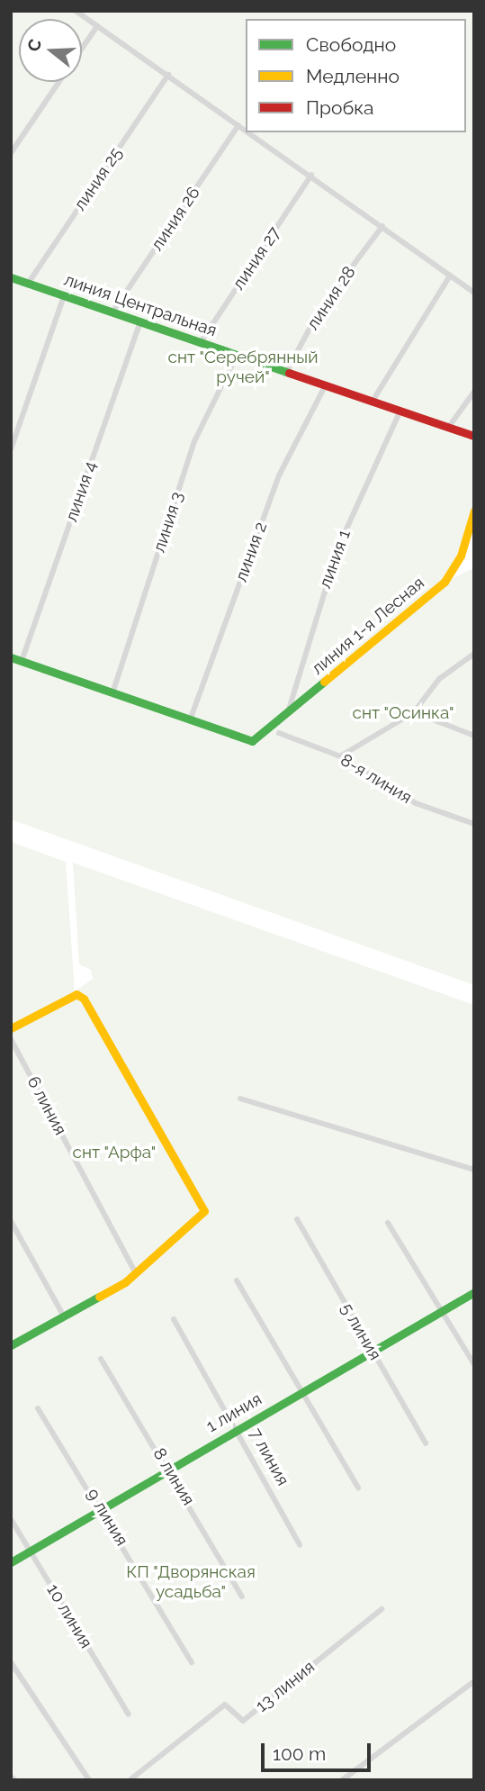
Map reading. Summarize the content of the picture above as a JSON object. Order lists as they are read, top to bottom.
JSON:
{
  "streets": {
    "street": [
      "линия 25",
      "линия 26",
      "линия 27",
      "линия 28",
      "линия Центральная",
      "линия 4",
      "линия 3",
      "линия 2",
      "линия 1",
      "линия 1-я Лесная",
      "8-я линия",
      "6 линия",
      "5 линия",
      "1 линия",
      "7 линия",
      "8 линия",
      "9 линия",
      "10 линия",
      "13 линия"
    ]
  },
  "crossings": [
    ["линия 25", "линия Центральная"],
    ["линия 26", "линия Центральная"],
    ["линия 27", "линия Центральная"],
    ["линия 28", "линия Центральная"],
    ["линия Центральная", "линия 4"],
    ["линия Центральная", "линия 3"],
    ["линия Центральная", "линия 2"],
    ["линия Центральная", "линия 1"],
    ["линия 2", "линия 1-я Лесная"],
    ["линия 1", "линия 1-я Лесная"],
    ["5 линия", "1 линия"],
    ["1 линия", "7 линия"],
    ["1 линия", "8 линия"],
    ["1 линия", "9 линия"],
    ["1 линия", "10 линия"]
  ],
  "parks": [
    "снт \"Серебрянный ручей\"",
    "снт \"Осинка\"",
    "снт \"Арфа\"",
    "КП \"Дворянская усадьба\""
  ],
  "legend": ["Свободно", "Медленно", "Пробка"],
  "scale_bar": "100 m",
  "north": "left"
}
